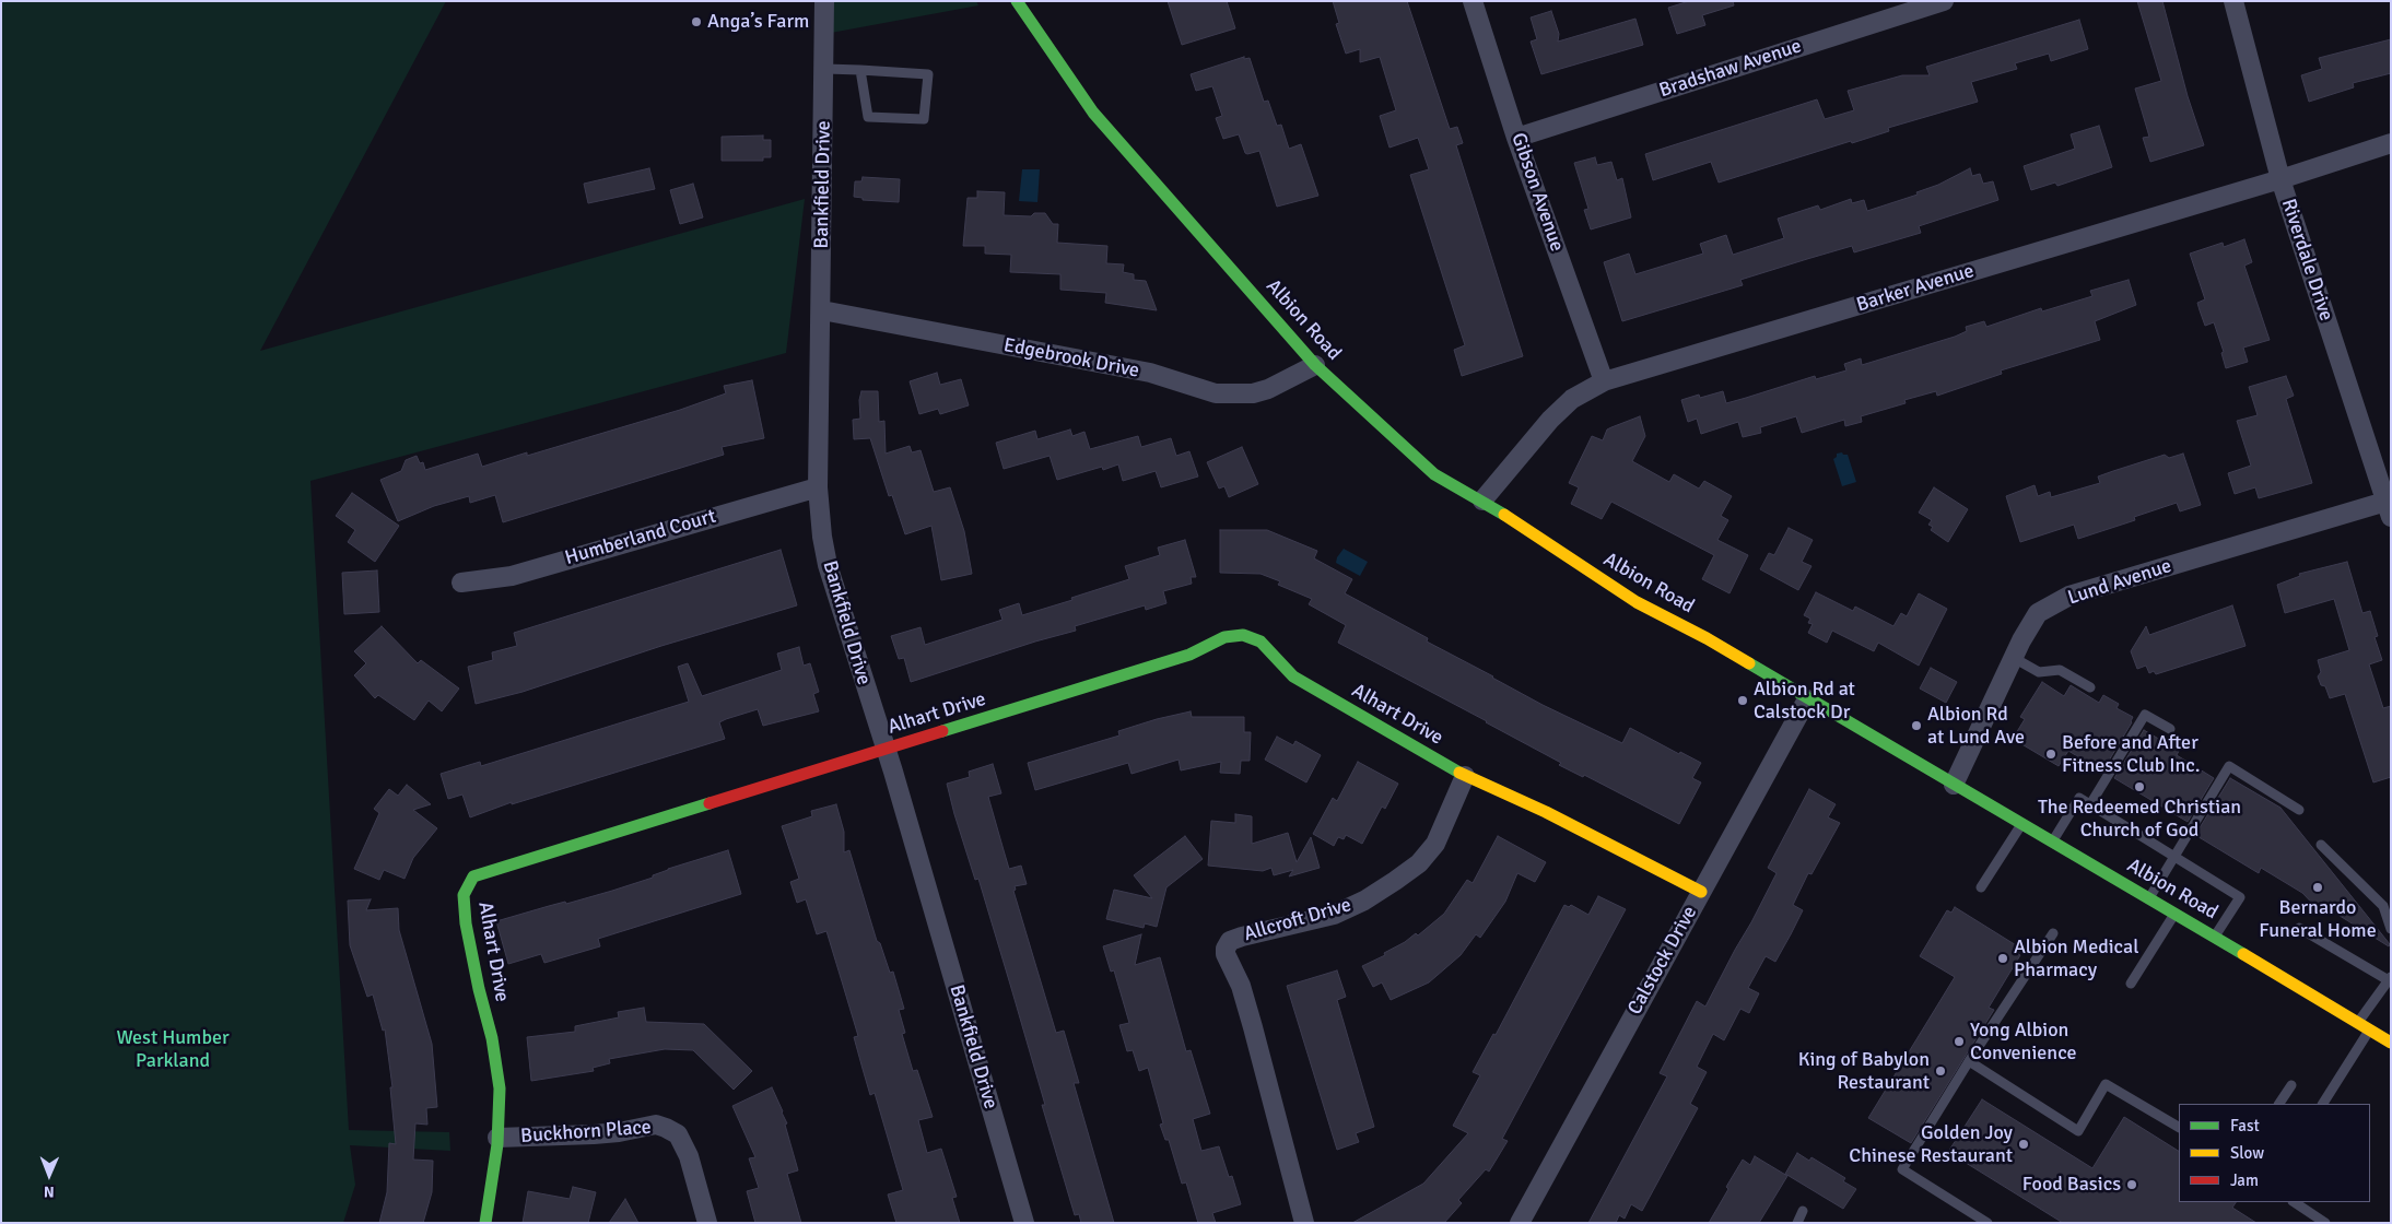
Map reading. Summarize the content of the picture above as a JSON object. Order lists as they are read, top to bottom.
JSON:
{
  "streets": {
    "main road": ["Albion Road", "Alhart Drive"],
    "street": [
      "Bradshaw Avenue",
      "Bankfield Drive",
      "Gibson Avenue",
      "Riverdale Drive",
      "Barker Avenue",
      "Edgebrook Drive",
      "Humberland Court",
      "Lund Avenue",
      "Allcroft Drive",
      "Calstock Drive",
      "Buckhorn Place"
    ]
  },
  "crossings": [
    ["Bradshaw Avenue", "Gibson Avenue"],
    ["Bankfield Drive", "Edgebrook Drive"],
    ["Bankfield Drive", "Humberland Court"],
    ["Bankfield Drive", "Alhart Drive"],
    ["Gibson Avenue", "Barker Avenue"],
    ["Riverdale Drive", "Barker Avenue"],
    ["Riverdale Drive", "Lund Avenue"],
    ["Barker Avenue", "Albion Road"],
    ["Albion Road", "Edgebrook Drive"],
    ["Albion Road", "Lund Avenue"],
    ["Albion Road", "Calstock Drive"],
    ["Alhart Drive", "Allcroft Drive"],
    ["Alhart Drive", "Calstock Drive"],
    ["Alhart Drive", "Buckhorn Place"]
  ],
  "parks": ["West Humber Parkland"],
  "places": [
    "Anga’s Farm",
    "Albion Rd at Calstock Dr",
    "Albion Rd at Lund Ave",
    "Before and After Fitness Club Inc.",
    "The Redeemed Christian Church of God",
    "Bernardo Funeral Home",
    "Albion Medical Pharmacy",
    "Yong Albion Convenience",
    "King of Babylon Restaurant",
    "Golden Joy Chinese Restaurant",
    "Food Basics"
  ],
  "legend": ["Fast", "Slow", "Jam"],
  "north": "bottom"
}
